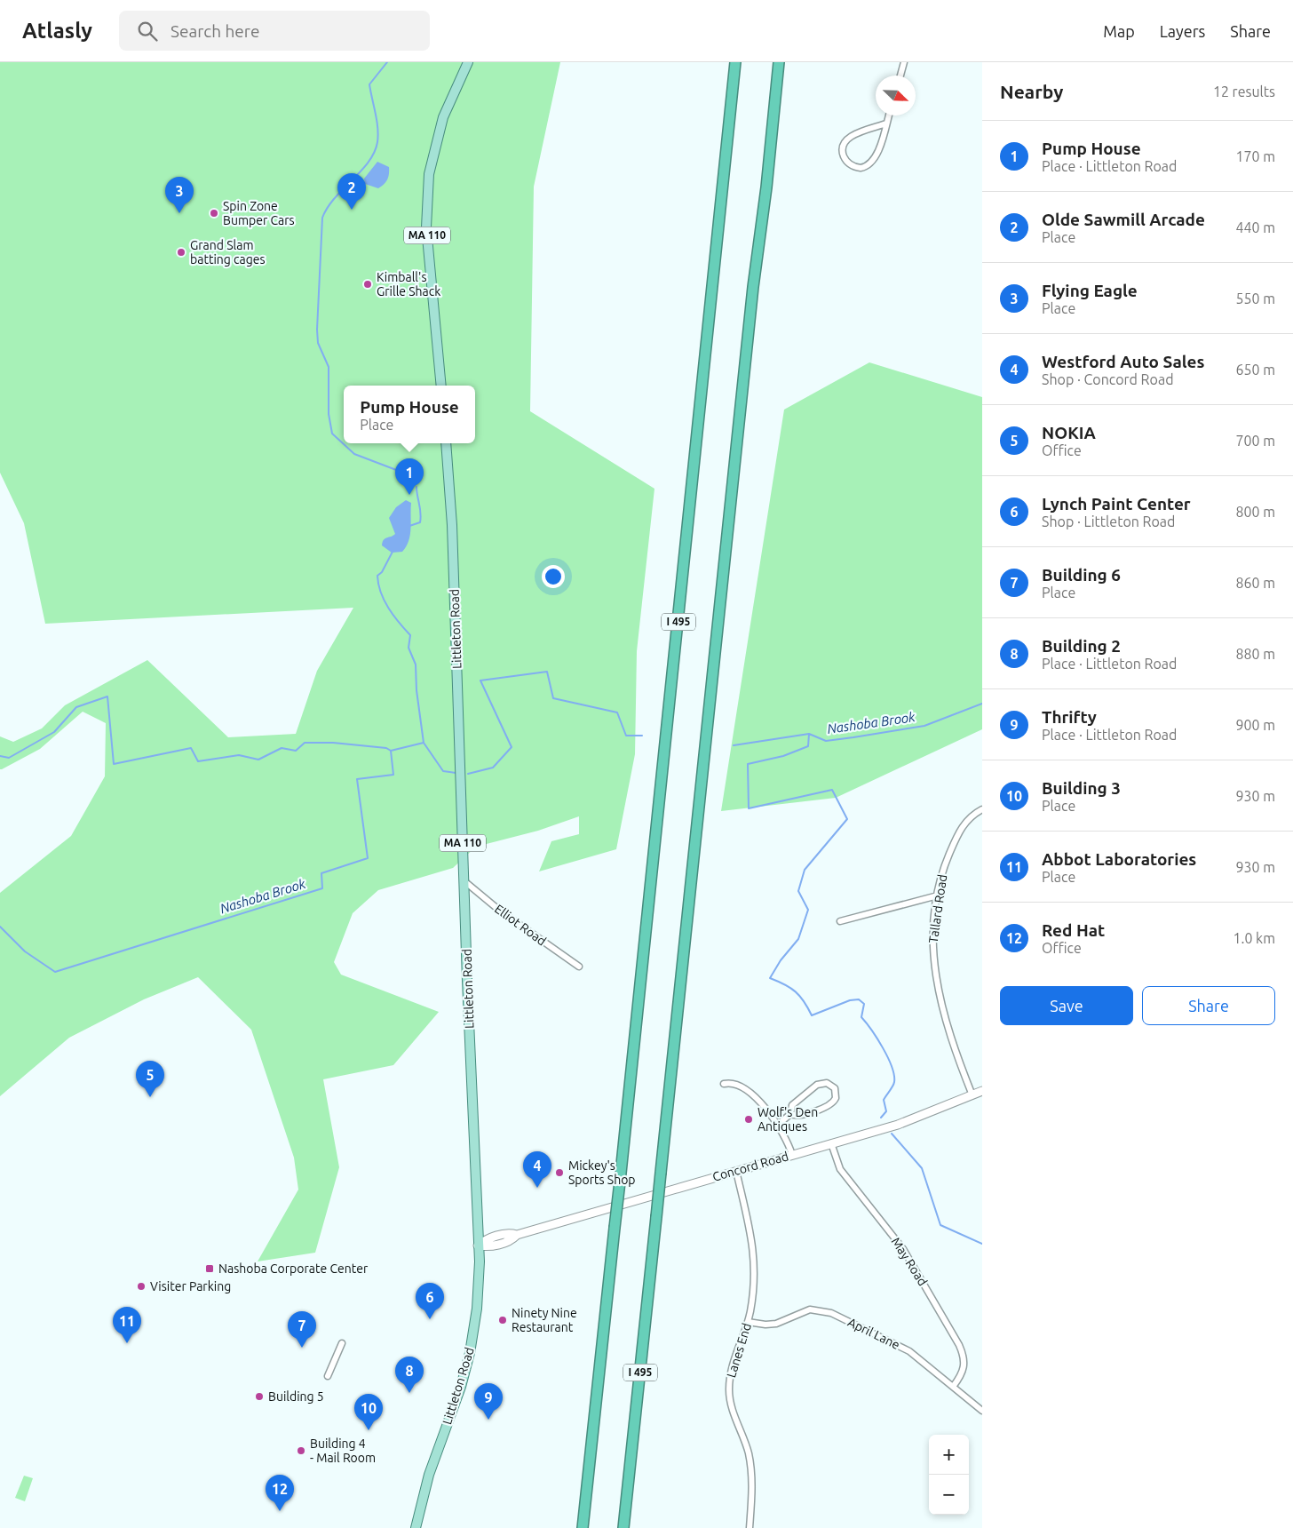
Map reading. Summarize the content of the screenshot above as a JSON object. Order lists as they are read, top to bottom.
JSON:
{
  "streets": {
    "highway": ["I 495"],
    "main road": ["MA 110", "Littleton Road", "Concord Road"],
    "street": [
      "Tallard Road",
      "Elliot Road",
      "May Road",
      "April Lane",
      "Lanes End"
    ]
  },
  "crossings": [
    ["Littleton Road", "Elliot Road"],
    ["Littleton Road", "Concord Road"],
    ["Tallard Road", "Concord Road"],
    ["Concord Road", "May Road"],
    ["Concord Road", "Lanes End"],
    ["May Road", "April Lane"],
    ["April Lane", "Lanes End"]
  ],
  "water": ["Nashoba Brook"],
  "places": {
    "other": [
      "Spin Zone Bumper Cars",
      "Grand Slam batting cages",
      "Kimball's Grille Shack",
      "Wolf's Den Antiques",
      "Mickey's Sports Shop",
      "Visiter Parking",
      "Ninety Nine Restaurant",
      "Building 5",
      "Building 4 - Mail Room"
    ],
    "transit": ["Nashoba Corporate Center"]
  },
  "north": "bottom right",
  "page": {
    "header": "Atlasly",
    "search": "Search here",
    "nav": ["Map", "Layers", "Share"],
    "heading": ["Nearby", "12 results"],
    "list": [
      {
        "mark": "1",
        "name": "Pump House",
        "note": "Place · Littleton Road",
        "value": "170 m"
      },
      {
        "mark": "2",
        "name": "Olde Sawmill Arcade",
        "note": "Place",
        "value": "440 m"
      },
      {
        "mark": "3",
        "name": "Flying Eagle",
        "note": "Place",
        "value": "550 m"
      },
      {
        "mark": "4",
        "name": "Westford Auto Sales",
        "note": "Shop · Concord Road",
        "value": "650 m"
      },
      {
        "mark": "5",
        "name": "NOKIA",
        "note": "Office",
        "value": "700 m"
      },
      {
        "mark": "6",
        "name": "Lynch Paint Center",
        "note": "Shop · Littleton Road",
        "value": "800 m"
      },
      {
        "mark": "7",
        "name": "Building 6",
        "note": "Place",
        "value": "860 m"
      },
      {
        "mark": "8",
        "name": "Building 2",
        "note": "Place · Littleton Road",
        "value": "880 m"
      },
      {
        "mark": "9",
        "name": "Thrifty",
        "note": "Place · Littleton Road",
        "value": "900 m"
      },
      {
        "mark": "10",
        "name": "Building 3",
        "note": "Place",
        "value": "930 m"
      },
      {
        "mark": "11",
        "name": "Abbot Laboratories",
        "note": "Place",
        "value": "930 m"
      },
      {
        "mark": "12",
        "name": "Red Hat",
        "note": "Office",
        "value": "1.0 km"
      }
    ],
    "pins": [
      "2",
      "3",
      "1",
      "5",
      "4",
      "6",
      "11",
      "7",
      "8",
      "9",
      "10",
      "12"
    ],
    "popup": ["Pump House", "Place"],
    "buttons": ["Save", "Share"],
    "map_buttons": ["+", "−"]
  }
}
